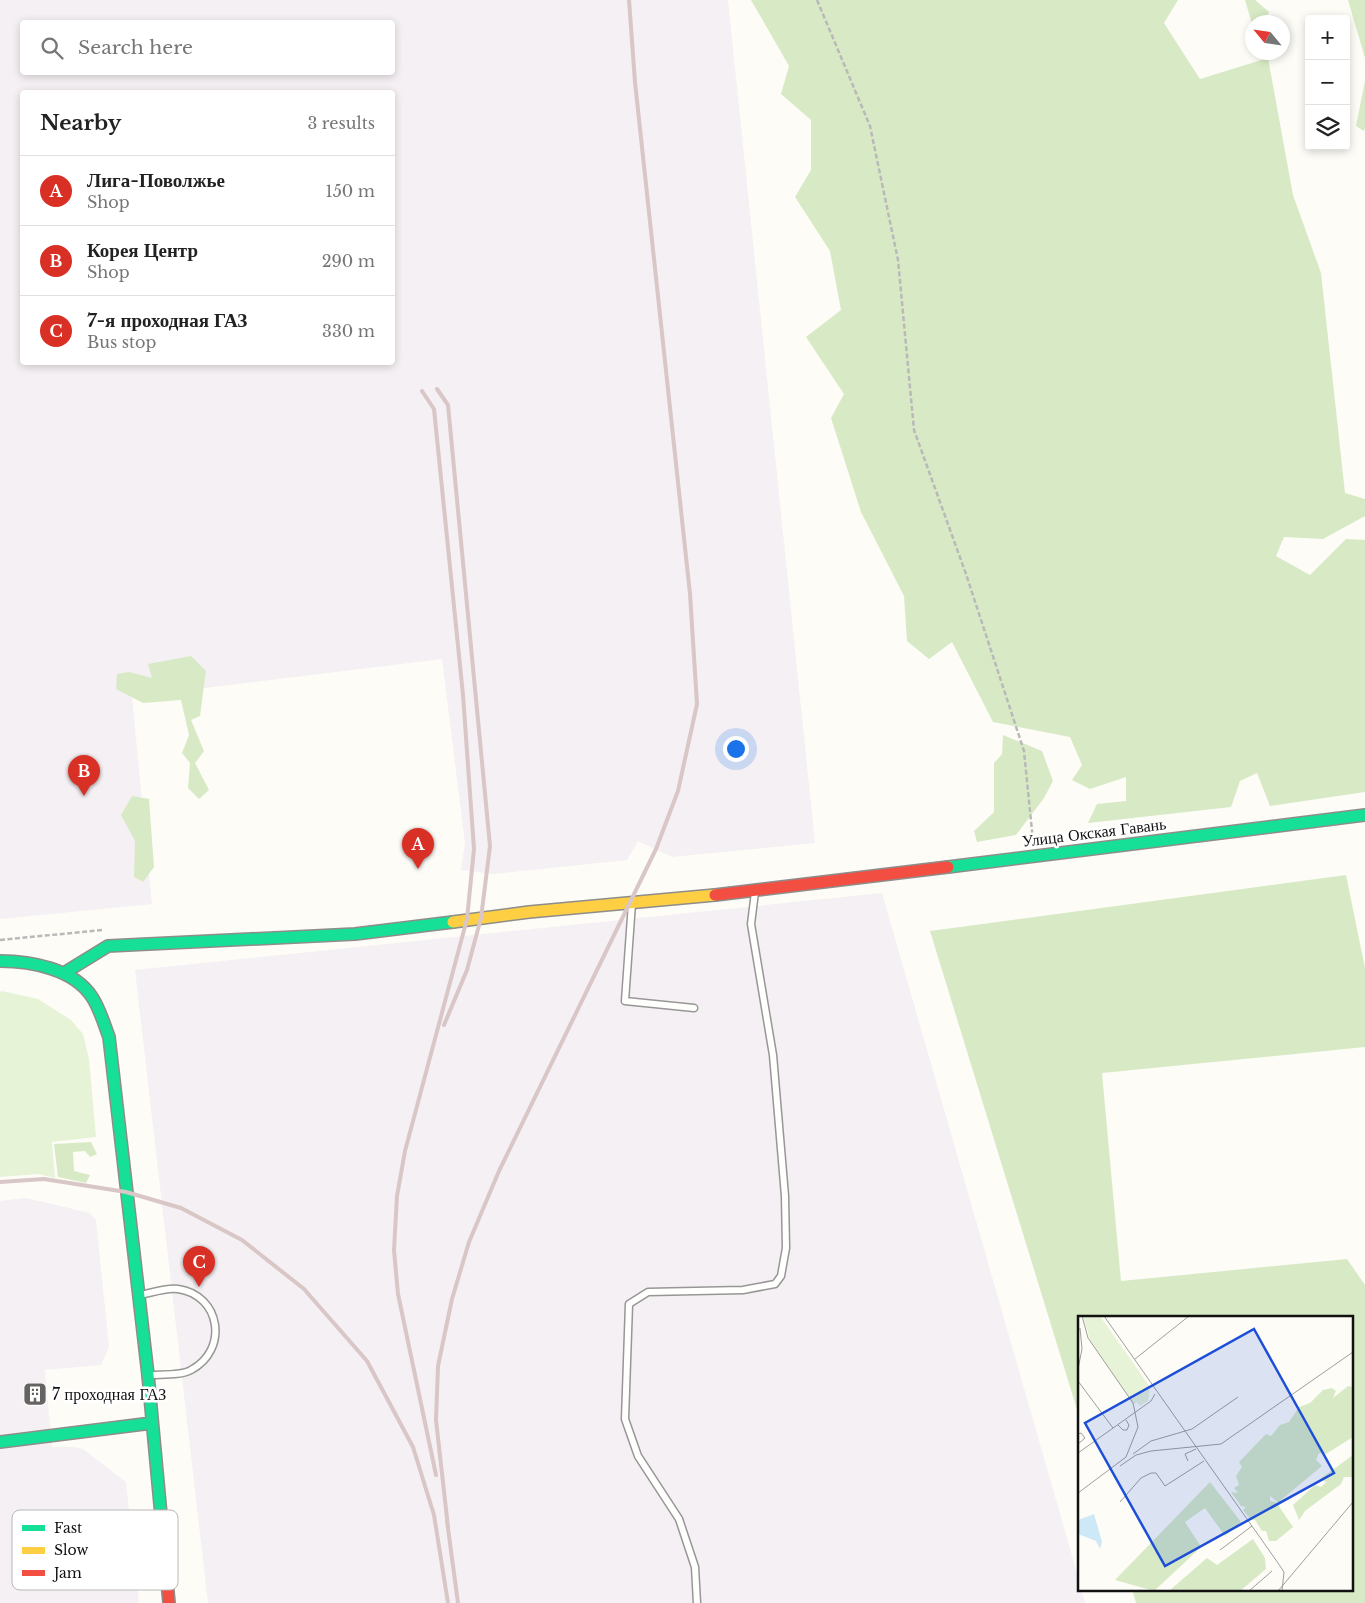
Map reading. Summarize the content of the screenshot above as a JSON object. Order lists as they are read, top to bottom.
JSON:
{
  "streets": {
    "street": ["Улица Окская Гавань"]
  },
  "places": {
    "building": ["7 проходная ГАЗ"]
  },
  "legend": ["Fast", "Slow", "Jam"],
  "north": "top left",
  "page": {
    "map_buttons": ["+", "−"],
    "search": "Search here",
    "heading": ["Nearby", "3 results"],
    "list": [
      {
        "mark": "A",
        "name": "Лига-Поволжье",
        "note": "Shop",
        "value": "150 m"
      },
      {
        "mark": "B",
        "name": "Корея Центр",
        "note": "Shop",
        "value": "290 m"
      },
      {
        "mark": "C",
        "name": "7-я проходная ГАЗ",
        "note": "Bus stop",
        "value": "330 m"
      }
    ],
    "pins": ["B", "A", "C"]
  }
}
